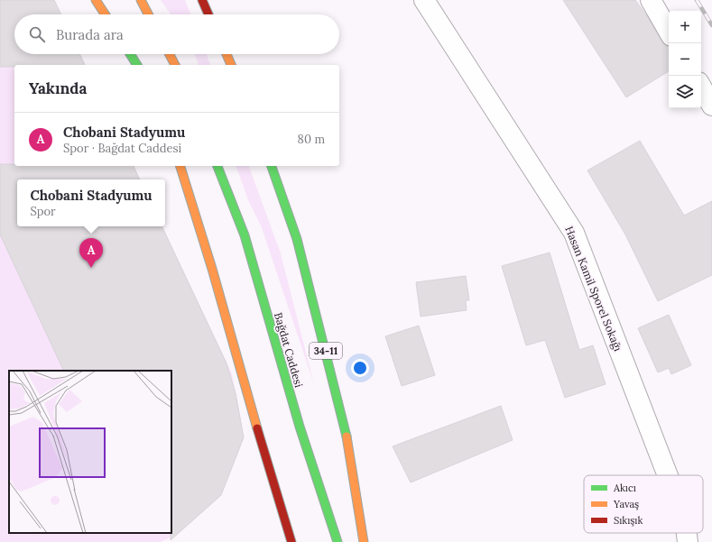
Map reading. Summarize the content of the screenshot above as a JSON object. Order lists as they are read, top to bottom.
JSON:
{
  "streets": {
    "main road": ["Bağdat Caddesi", "34-11"],
    "street": ["Hasan Kamil Sporel Sokağı"]
  },
  "legend": ["Akıcı", "Yavaş", "Sıkışık"],
  "page": {
    "map_buttons": ["+", "−"],
    "search": "Burada ara",
    "heading": "Yakında",
    "list": [
      {
        "mark": "A",
        "name": "Chobani Stadyumu",
        "note": "Spor · Bağdat Caddesi",
        "value": "80 m"
      }
    ],
    "popup": ["Chobani Stadyumu", "Spor"],
    "pins": "A"
  }
}
